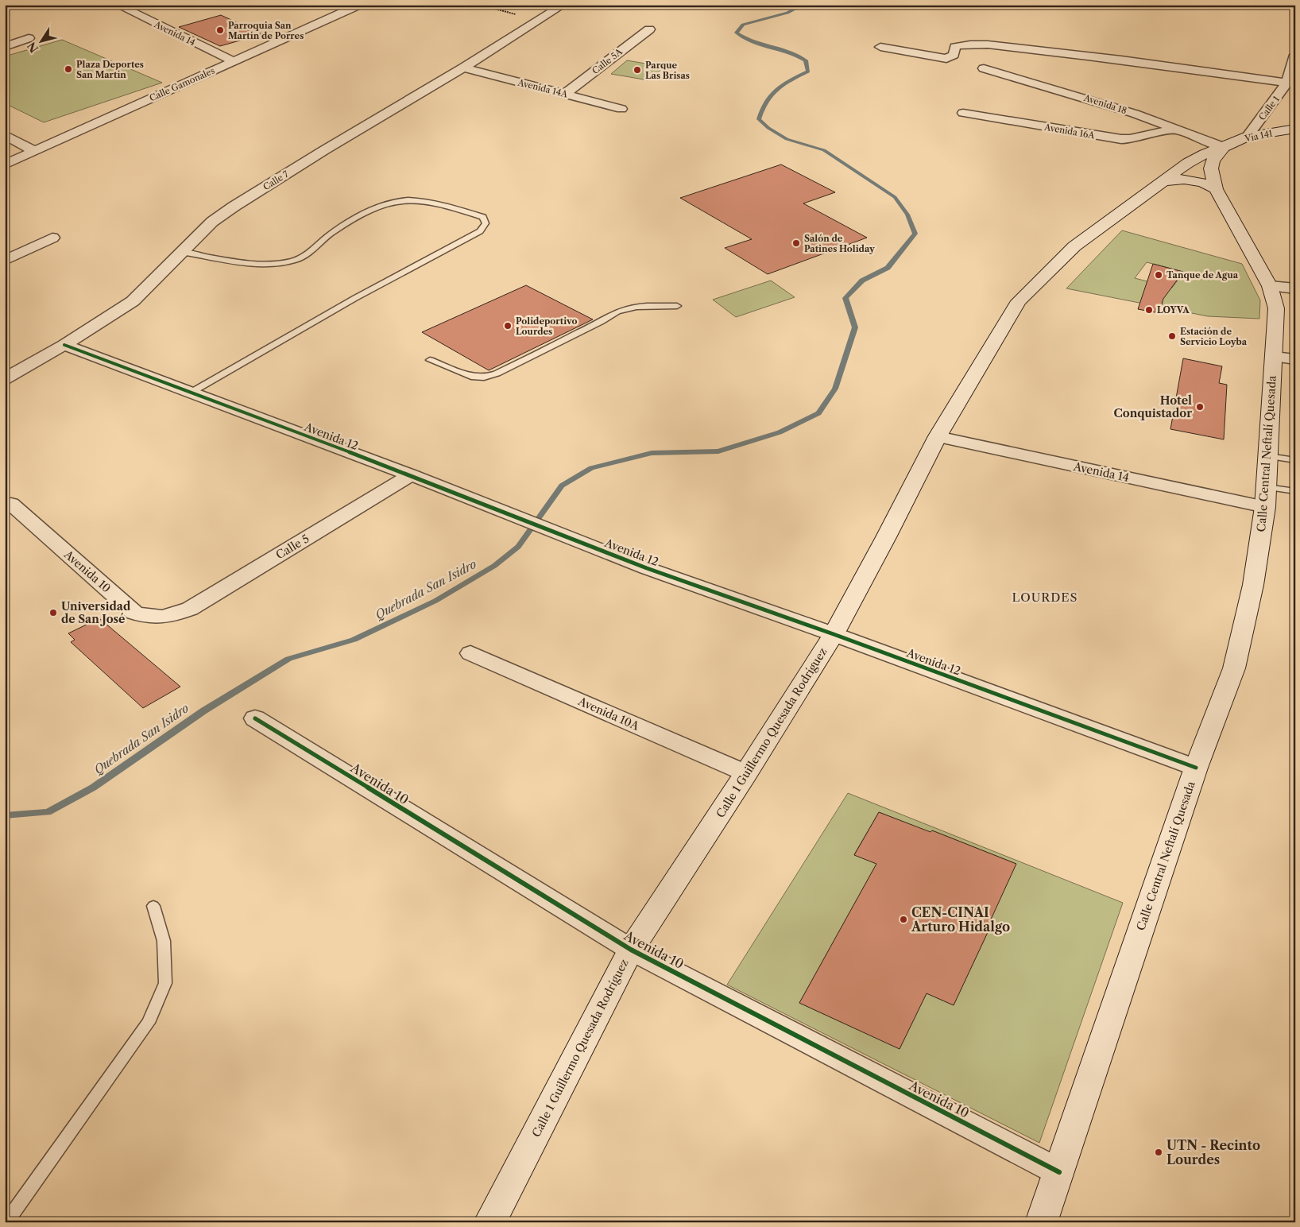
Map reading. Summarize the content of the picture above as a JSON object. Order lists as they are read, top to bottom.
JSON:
{
  "streets": {
    "main road": ["Vía 141", "Calle Central Neftalí Quesada", "Calle 1 Guillermo Quesada Rodríguez"],
    "street": [
      "Avenida 14",
      "Calle 5A",
      "Calle Gamonales",
      "Avenida 14A",
      "Avenida 18",
      "Calle 1",
      "Avenida 16A",
      "Calle 7",
      "Avenida 12",
      "Calle 5",
      "Avenida 10",
      "Avenida 10A"
    ]
  },
  "crossings": [
    ["Avenida 14", "Calle Gamonales"],
    ["Avenida 14", "Calle Central Neftalí Quesada"],
    ["Avenida 14", "Calle 1 Guillermo Quesada Rodríguez"],
    ["Calle 5A", "Avenida 14A"],
    ["Avenida 14A", "Calle 7"],
    ["Avenida 18", "Avenida 16A"],
    ["Avenida 18", "Vía 141"],
    ["Avenida 18", "Calle Central Neftalí Quesada"],
    ["Avenida 18", "Calle 1 Guillermo Quesada Rodríguez"],
    ["Calle 1", "Vía 141"],
    ["Vía 141", "Calle Central Neftalí Quesada"],
    ["Vía 141", "Calle 1 Guillermo Quesada Rodríguez"],
    ["Calle 7", "Avenida 12"],
    ["Avenida 12", "Calle Central Neftalí Quesada"],
    ["Avenida 12", "Calle 5"],
    ["Avenida 12", "Calle 1 Guillermo Quesada Rodríguez"],
    ["Calle Central Neftalí Quesada", "Avenida 10"],
    ["Calle Central Neftalí Quesada", "Calle 1 Guillermo Quesada Rodríguez"],
    ["Calle 5", "Avenida 10"],
    ["Avenida 10", "Calle 1 Guillermo Quesada Rodríguez"],
    ["Avenida 10A", "Calle 1 Guillermo Quesada Rodríguez"]
  ],
  "districts": ["LOURDES"],
  "water": ["Quebrada San Isidro"],
  "places": [
    "Parroquia San Martín de Porres",
    "Plaza Deportes San Martín",
    "Parque Las Brisas",
    "Salón de Patines Holiday",
    "Tanque de Agua",
    "LOYVA",
    "Polideportivo Lourdes",
    "Estación de Servicio Loyba",
    "Hotel Conquistador",
    "Universidad de San José",
    "CEN-CINAI Arturo Hidalgo",
    "UTN - Recinto Lourdes"
  ],
  "north": "bottom left"
}
